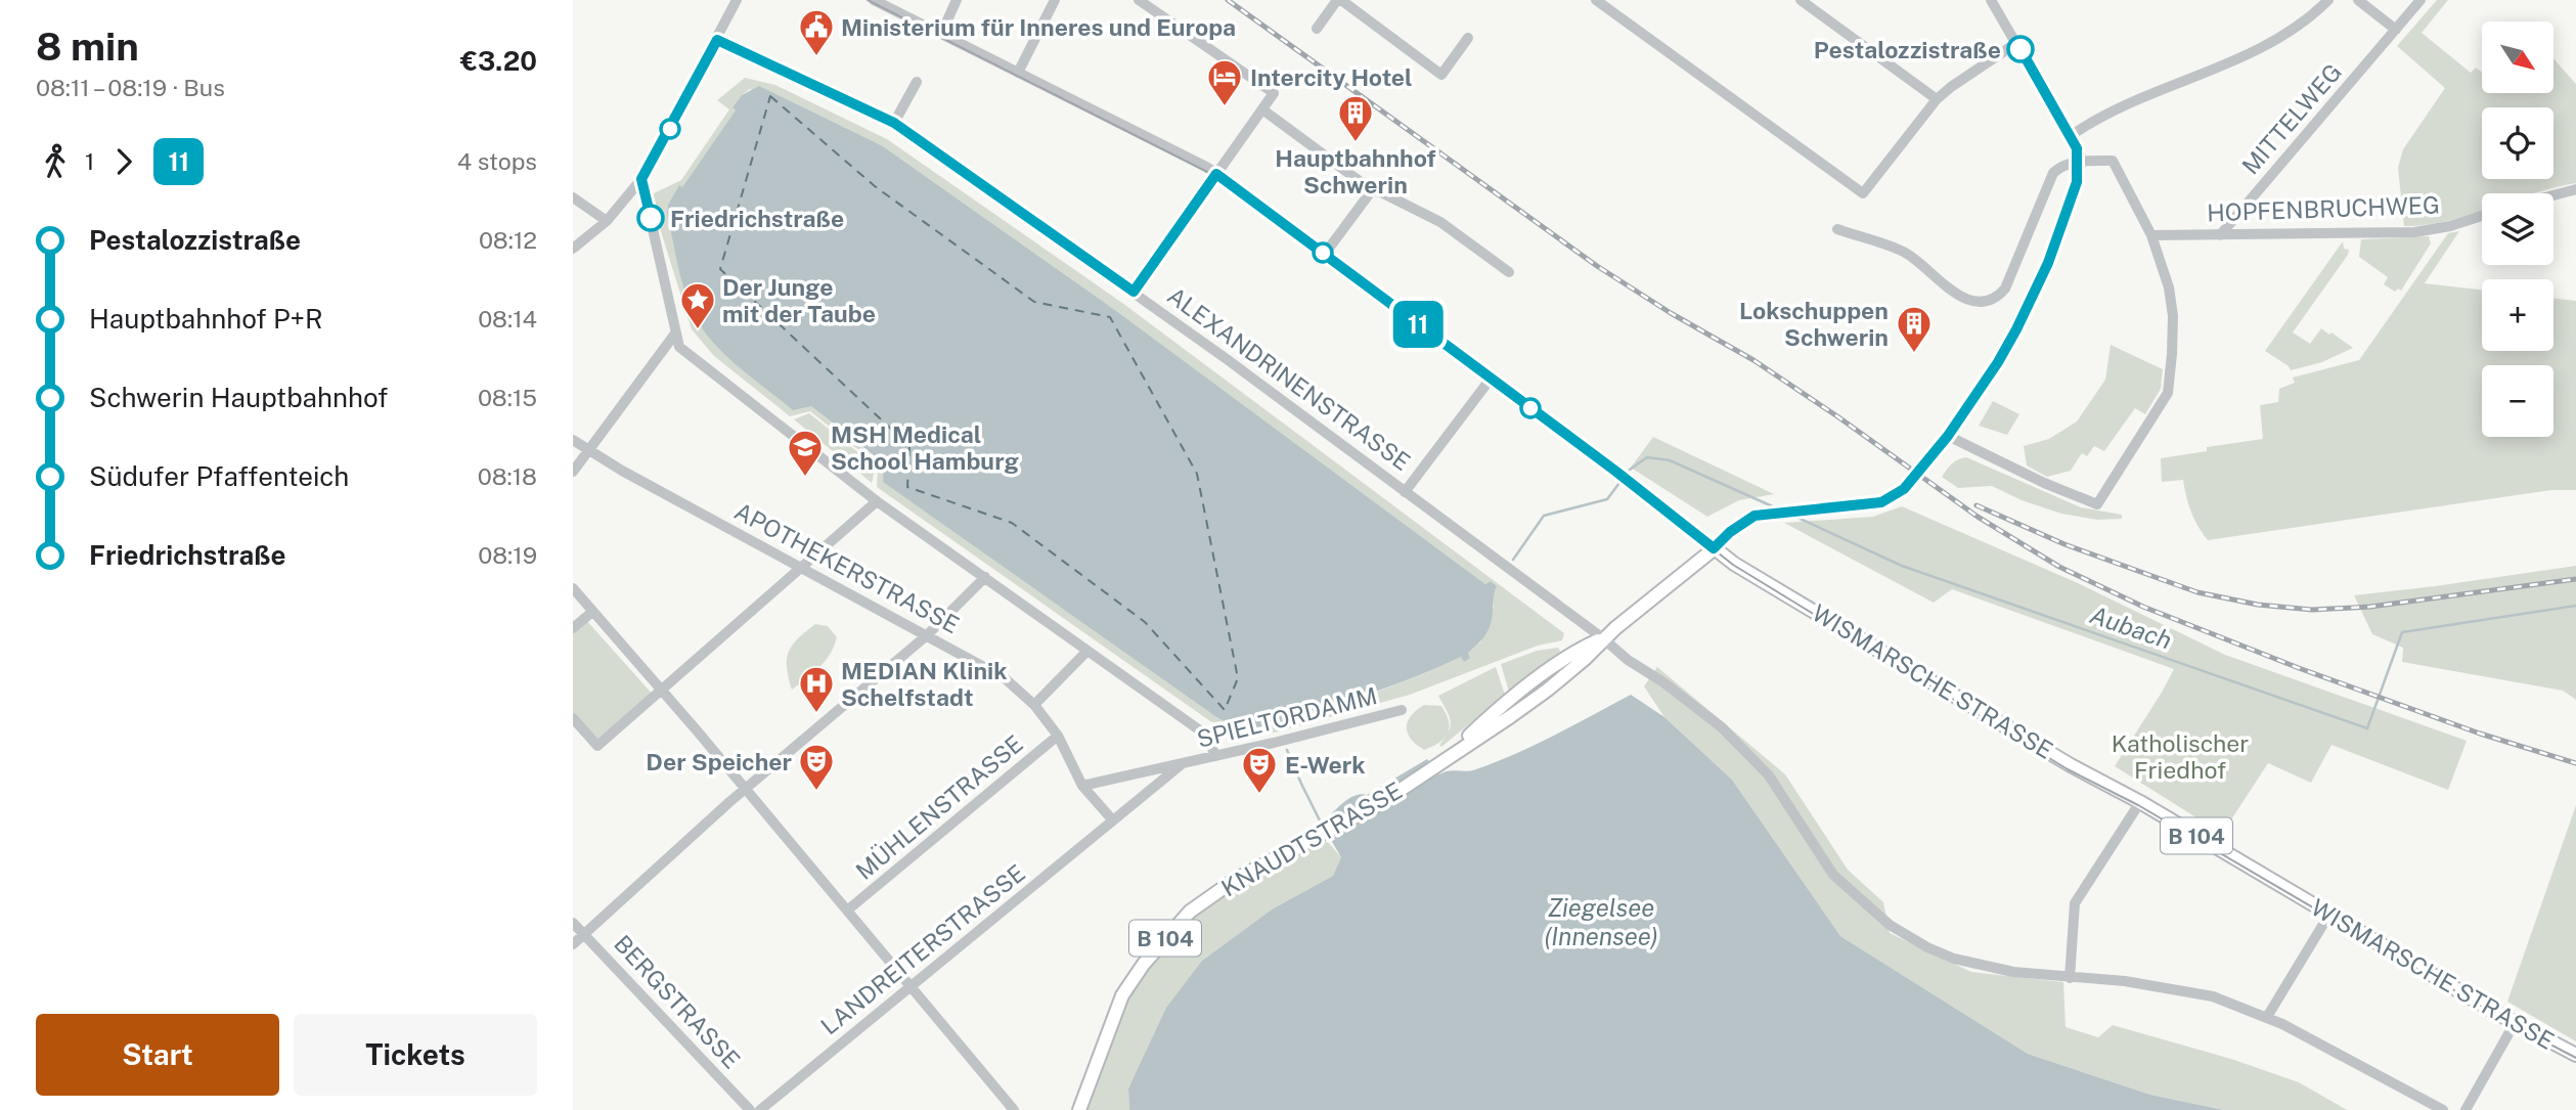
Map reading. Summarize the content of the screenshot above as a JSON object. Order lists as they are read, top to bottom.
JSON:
{
  "streets": {
    "main road": ["WISMARSCHE STRASSE", "B 104", "KNAUDTSTRASSE"],
    "street": [
      "MITTELWEG",
      "HOPFENBRUCHWEG",
      "ALEXANDRINENSTRASSE",
      "APOTHEKERSTRASSE",
      "SPIELTORDAMM",
      "MÜHLENSTRASSE",
      "LANDREITERSTRASSE",
      "BERGSTRASSE"
    ]
  },
  "crossings": [
    ["MITTELWEG", "HOPFENBRUCHWEG"],
    ["ALEXANDRINENSTRASSE", "B 104"],
    ["ALEXANDRINENSTRASSE", "KNAUDTSTRASSE"],
    ["APOTHEKERSTRASSE", "SPIELTORDAMM"],
    ["APOTHEKERSTRASSE", "MÜHLENSTRASSE"],
    ["APOTHEKERSTRASSE", "LANDREITERSTRASSE"],
    ["WISMARSCHE STRASSE", "B 104"],
    ["SPIELTORDAMM", "LANDREITERSTRASSE"],
    ["B 104", "KNAUDTSTRASSE"]
  ],
  "water": ["Aubach", "Ziegelsee (Innensee)"],
  "parks": ["Katholischer Friedhof"],
  "places": {
    "other": ["Pestalozzistraße", "Friedrichstraße"],
    "public building": ["Ministerium für Inneres und Europa"],
    "hotel": ["Intercity Hotel"],
    "building": ["Hauptbahnhof Schwerin", "Lokschuppen Schwerin"],
    "place": ["Der Junge mit der Taube"],
    "school or university": ["MSH Medical School Hamburg"],
    "hospital": ["MEDIAN Klinik Schelfstadt"],
    "theatre": ["Der Speicher", "E-Werk"]
  },
  "lines": ["bus line 11"],
  "north": "bottom right",
  "page": {
    "heading": ["8 min", "08:11 – 08:19 · Bus", "€3.20"],
    "on_map": "11",
    "map_buttons": ["+", "−"],
    "legs": ["1", "11", "4 stops"],
    "list": [
      {
        "name": "Pestalozzistraße",
        "value": "08:12"
      },
      {
        "name": "Hauptbahnhof P+R",
        "value": "08:14"
      },
      {
        "name": "Schwerin Hauptbahnhof",
        "value": "08:15"
      },
      {
        "name": "Südufer Pfaffenteich",
        "value": "08:18"
      },
      {
        "name": "Friedrichstraße",
        "value": "08:19"
      }
    ],
    "buttons": ["Start", "Tickets"]
  }
}
